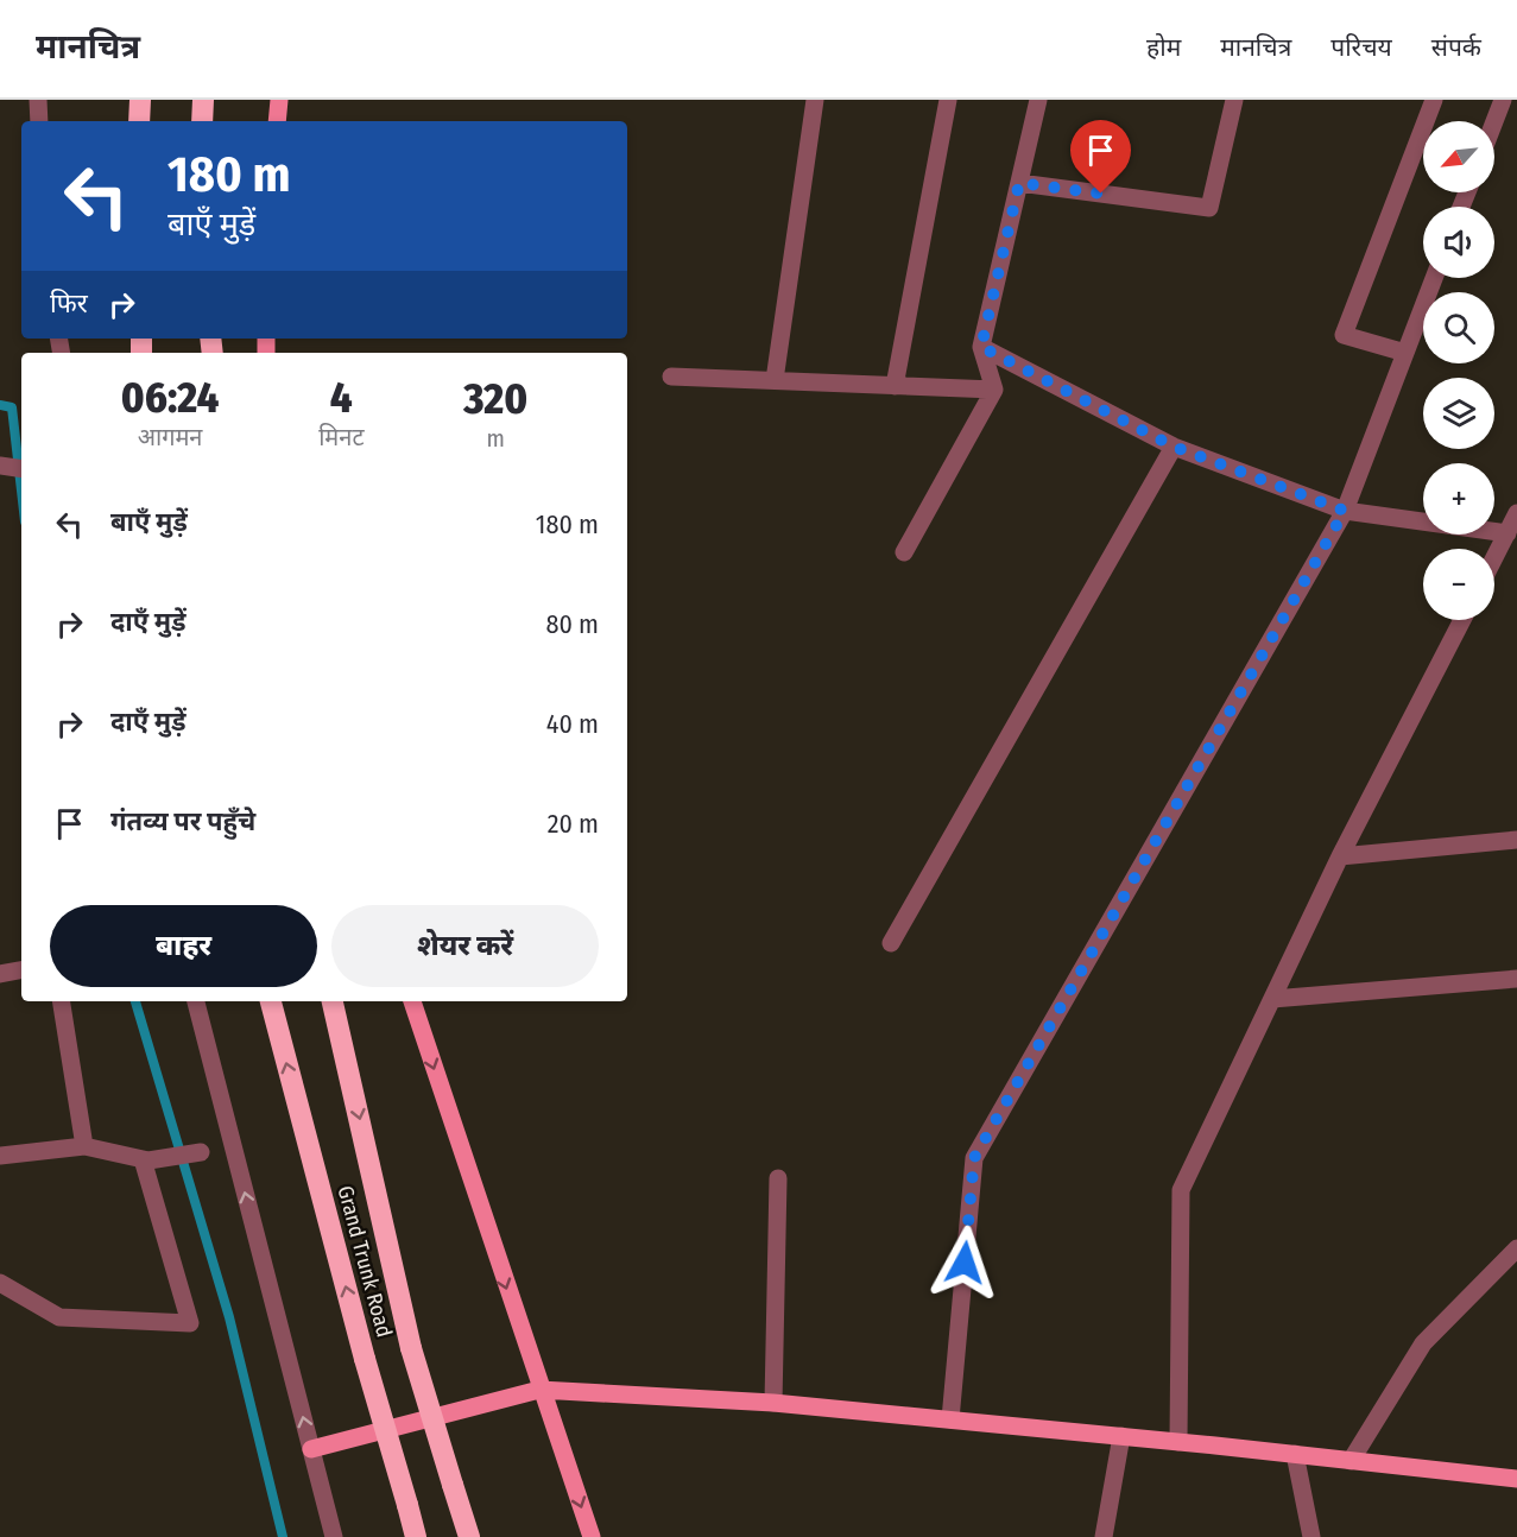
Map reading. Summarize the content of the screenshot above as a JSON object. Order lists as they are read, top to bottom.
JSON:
{
  "streets": {
    "highway": ["Grand Trunk Road"]
  },
  "north": "bottom left",
  "page": {
    "header": "मानचित्र",
    "nav": [
      "होम",
      "मानचित्र",
      "परिचय",
      "संपर्क"
    ],
    "map_buttons": ["+", "−"],
    "turn": ["180 m", "बाएँ मुड़ें"],
    "then": "फिर",
    "eta": [
      "06:24",
      "आगमन",
      "4",
      "मिनट",
      "320",
      "m"
    ],
    "list": [
      {
        "name": "बाएँ मुड़ें",
        "value": "180 m"
      },
      {
        "name": "दाएँ मुड़ें",
        "value": "80 m"
      },
      {
        "name": "दाएँ मुड़ें",
        "value": "40 m"
      },
      {
        "name": "गंतव्य पर पहुँचे",
        "value": "20 m"
      }
    ],
    "buttons": ["बाहर", "शेयर करें"]
  }
}
